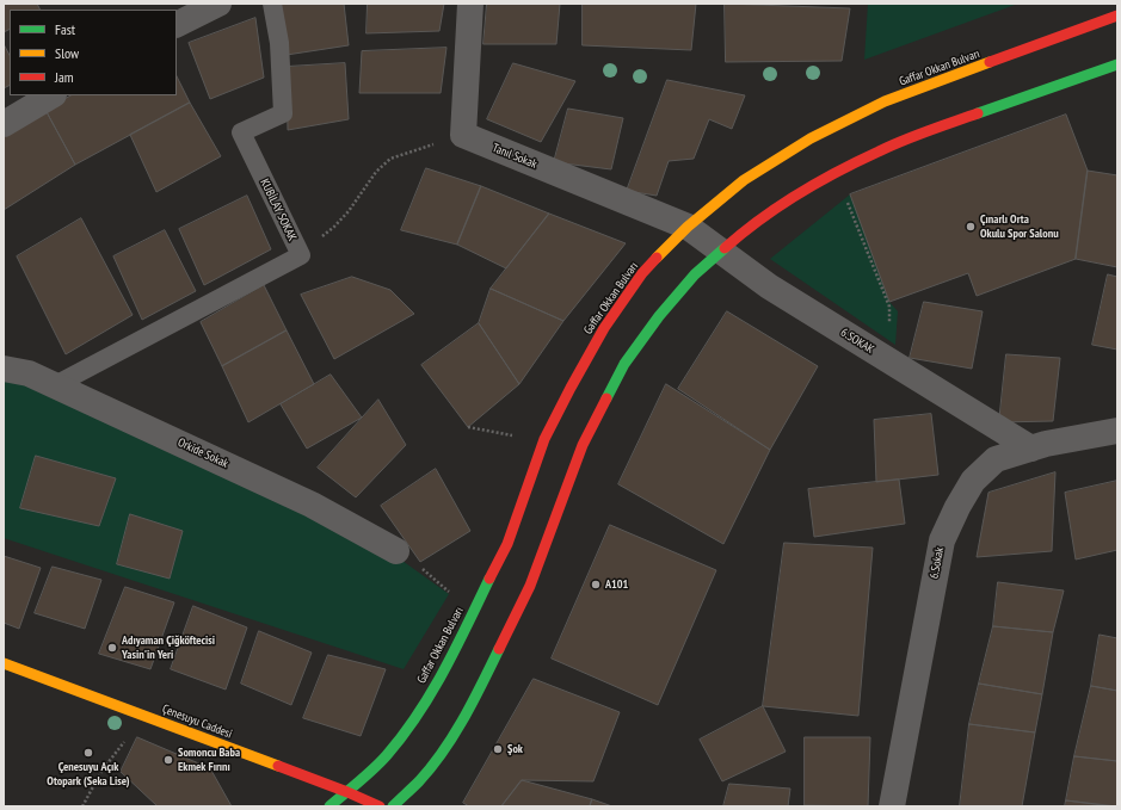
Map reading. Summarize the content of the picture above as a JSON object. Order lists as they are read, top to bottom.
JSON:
{
  "streets": {
    "main road": ["Gaffar Okkan Bulvarı", "Çenesuyu Caddesi"],
    "street": [
      "Tanıl Sokak",
      "6.SOKAK",
      "Orkide Sokak",
      "6.Sokak"
    ],
    "lane": ["KUBİLAY SOKAK"]
  },
  "crossings": [
    ["Gaffar Okkan Bulvarı", "Tanıl Sokak"],
    ["Gaffar Okkan Bulvarı", "6.SOKAK"],
    ["Gaffar Okkan Bulvarı", "Çenesuyu Caddesi"],
    ["Tanıl Sokak", "6.SOKAK"],
    ["KUBİLAY SOKAK", "Orkide Sokak"],
    ["6.SOKAK", "6.Sokak"]
  ],
  "places": [
    "Çınarlı Orta Okulu Spor Salonu",
    "A101",
    "Adıyaman Çiğköftecisi Yasin'in Yeri",
    "Şok",
    "Çenesuyu Açık Otopark (Seka Lise)",
    "Somoncu Baba Ekmek Fırını"
  ],
  "legend": ["Fast", "Slow", "Jam"]
}
